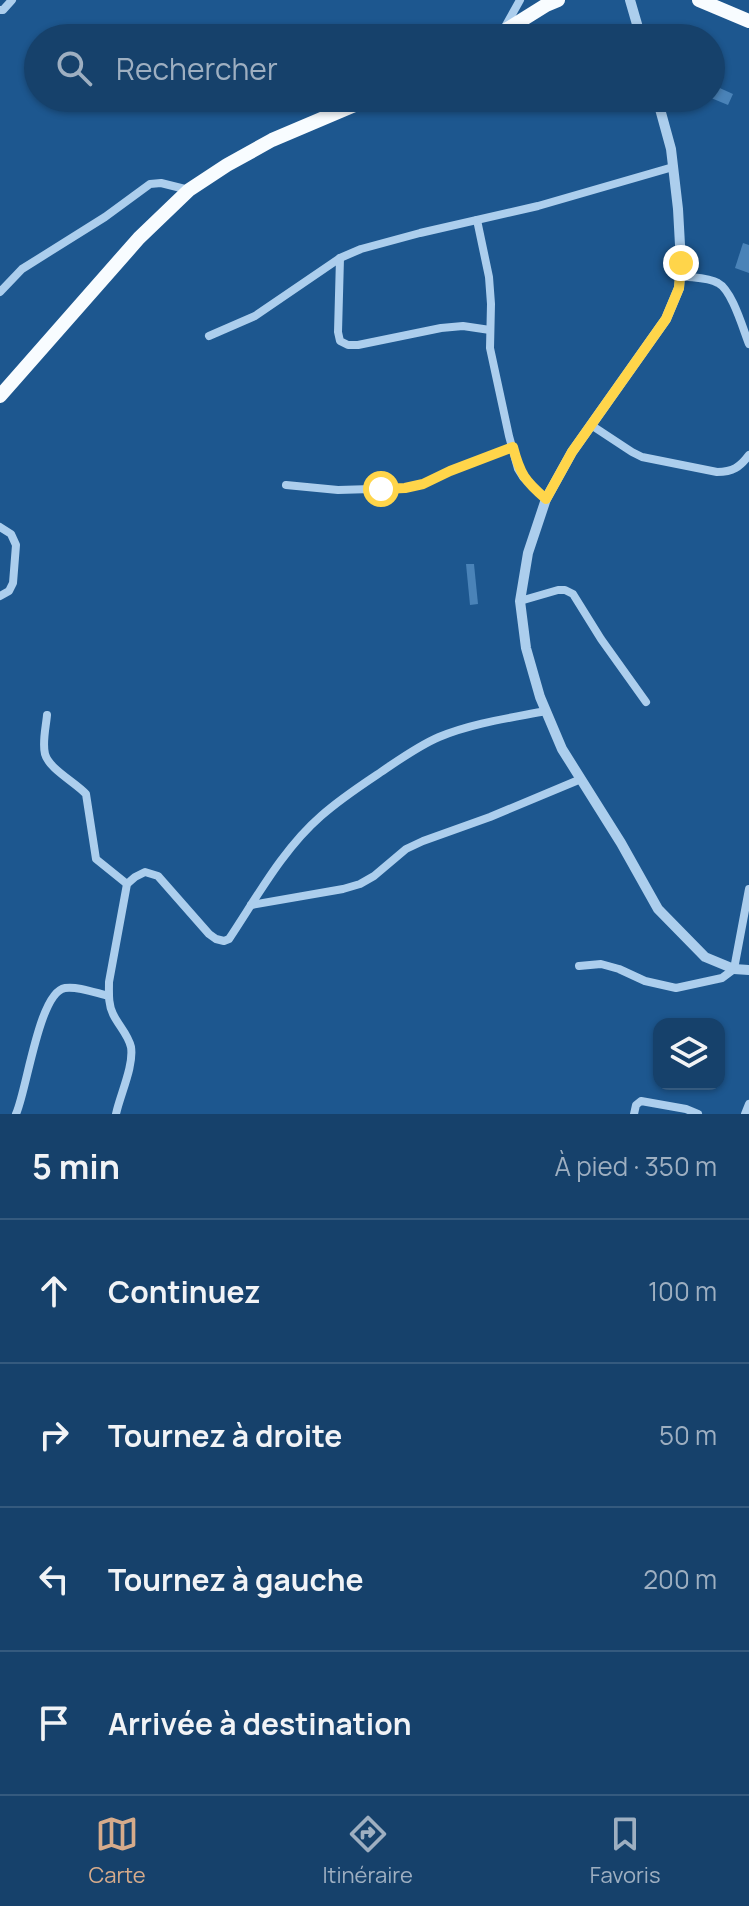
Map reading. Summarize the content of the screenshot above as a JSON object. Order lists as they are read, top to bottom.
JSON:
{
  "page": {
    "search": "Rechercher",
    "heading": ["5 min", "À pied · 350 m"],
    "list": [
      ["Continuez", "100 m"],
      ["Tournez à droite", "50 m"],
      ["Tournez à gauche", "200 m"],
      "Arrivée à destination"
    ],
    "nav": ["Carte", "Itinéraire", "Favoris"]
  }
}
